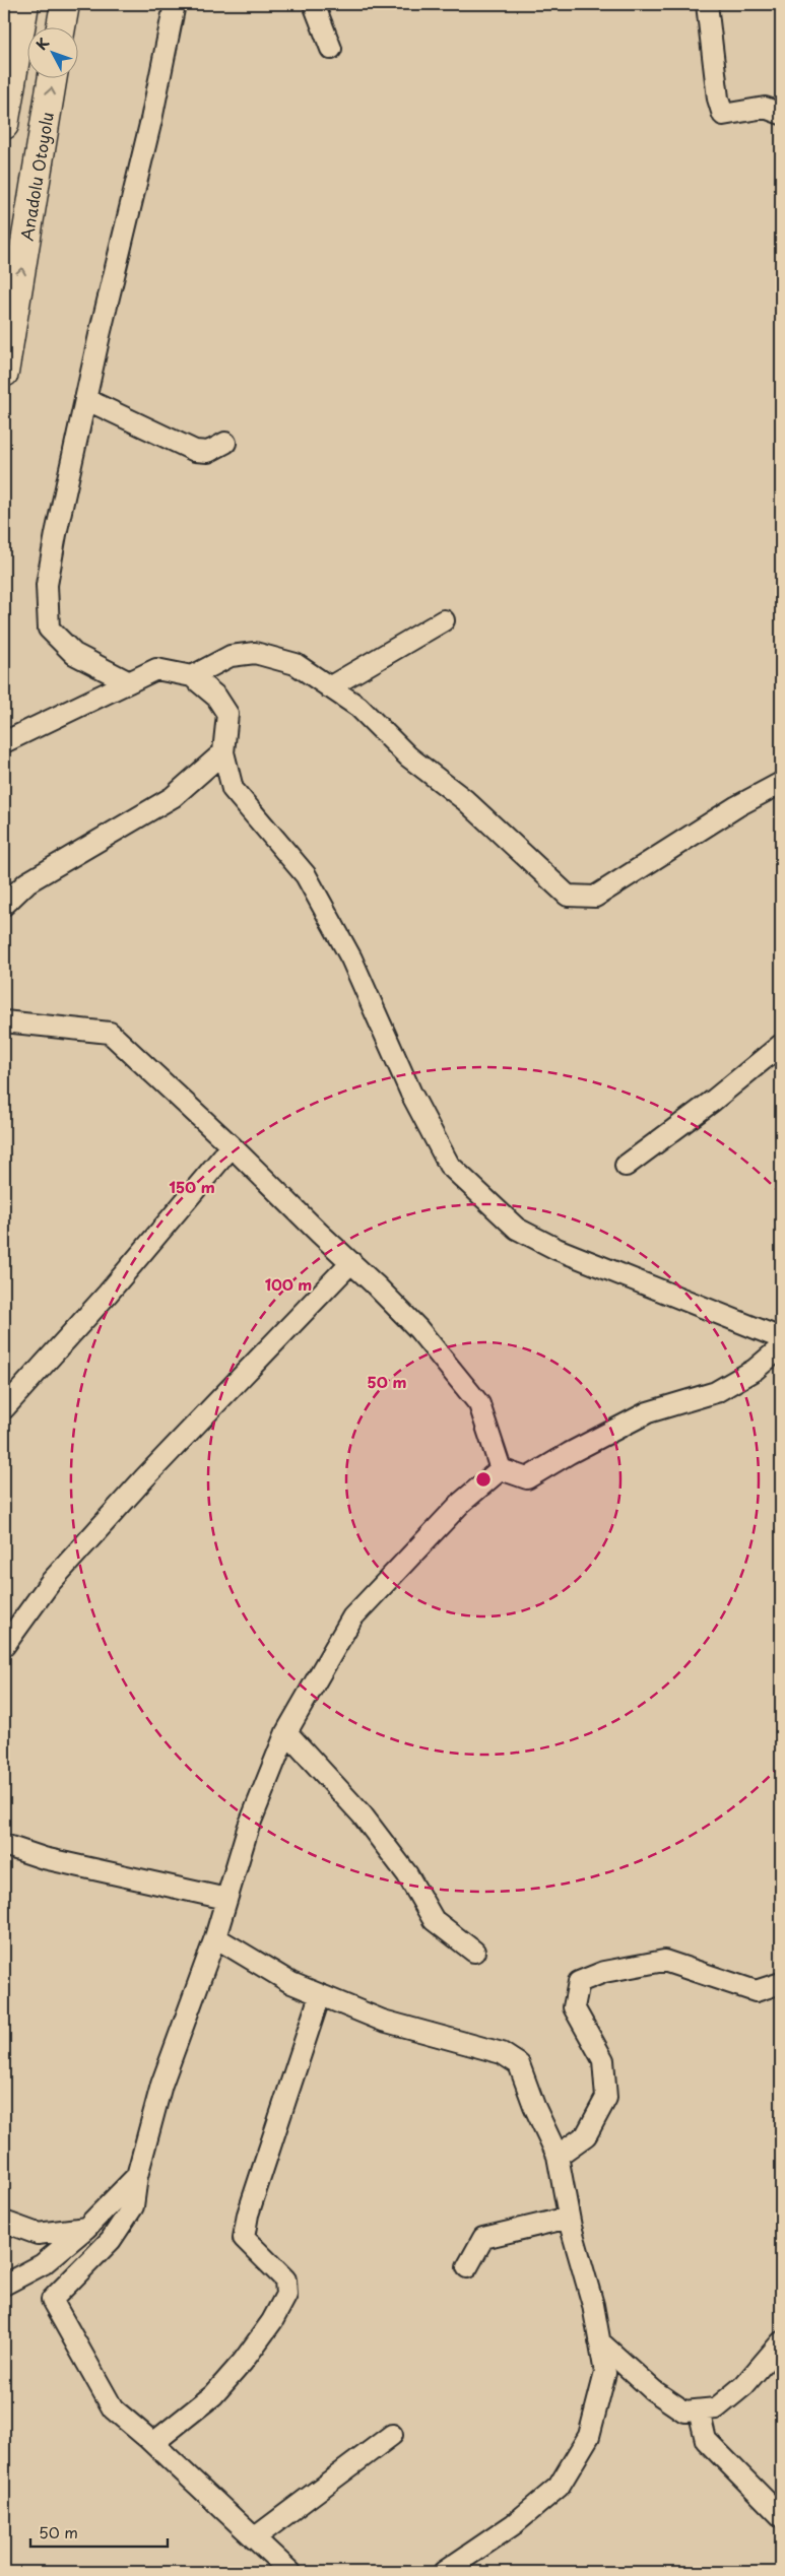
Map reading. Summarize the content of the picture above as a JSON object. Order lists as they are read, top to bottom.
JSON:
{
  "streets": {
    "highway": ["Anadolu Otoyolu"]
  },
  "one_way": ["Anadolu Otoyolu"],
  "scale_bar": "50 m",
  "north": "top left",
  "rings": ["150 m", "100 m", "50 m"]
}
